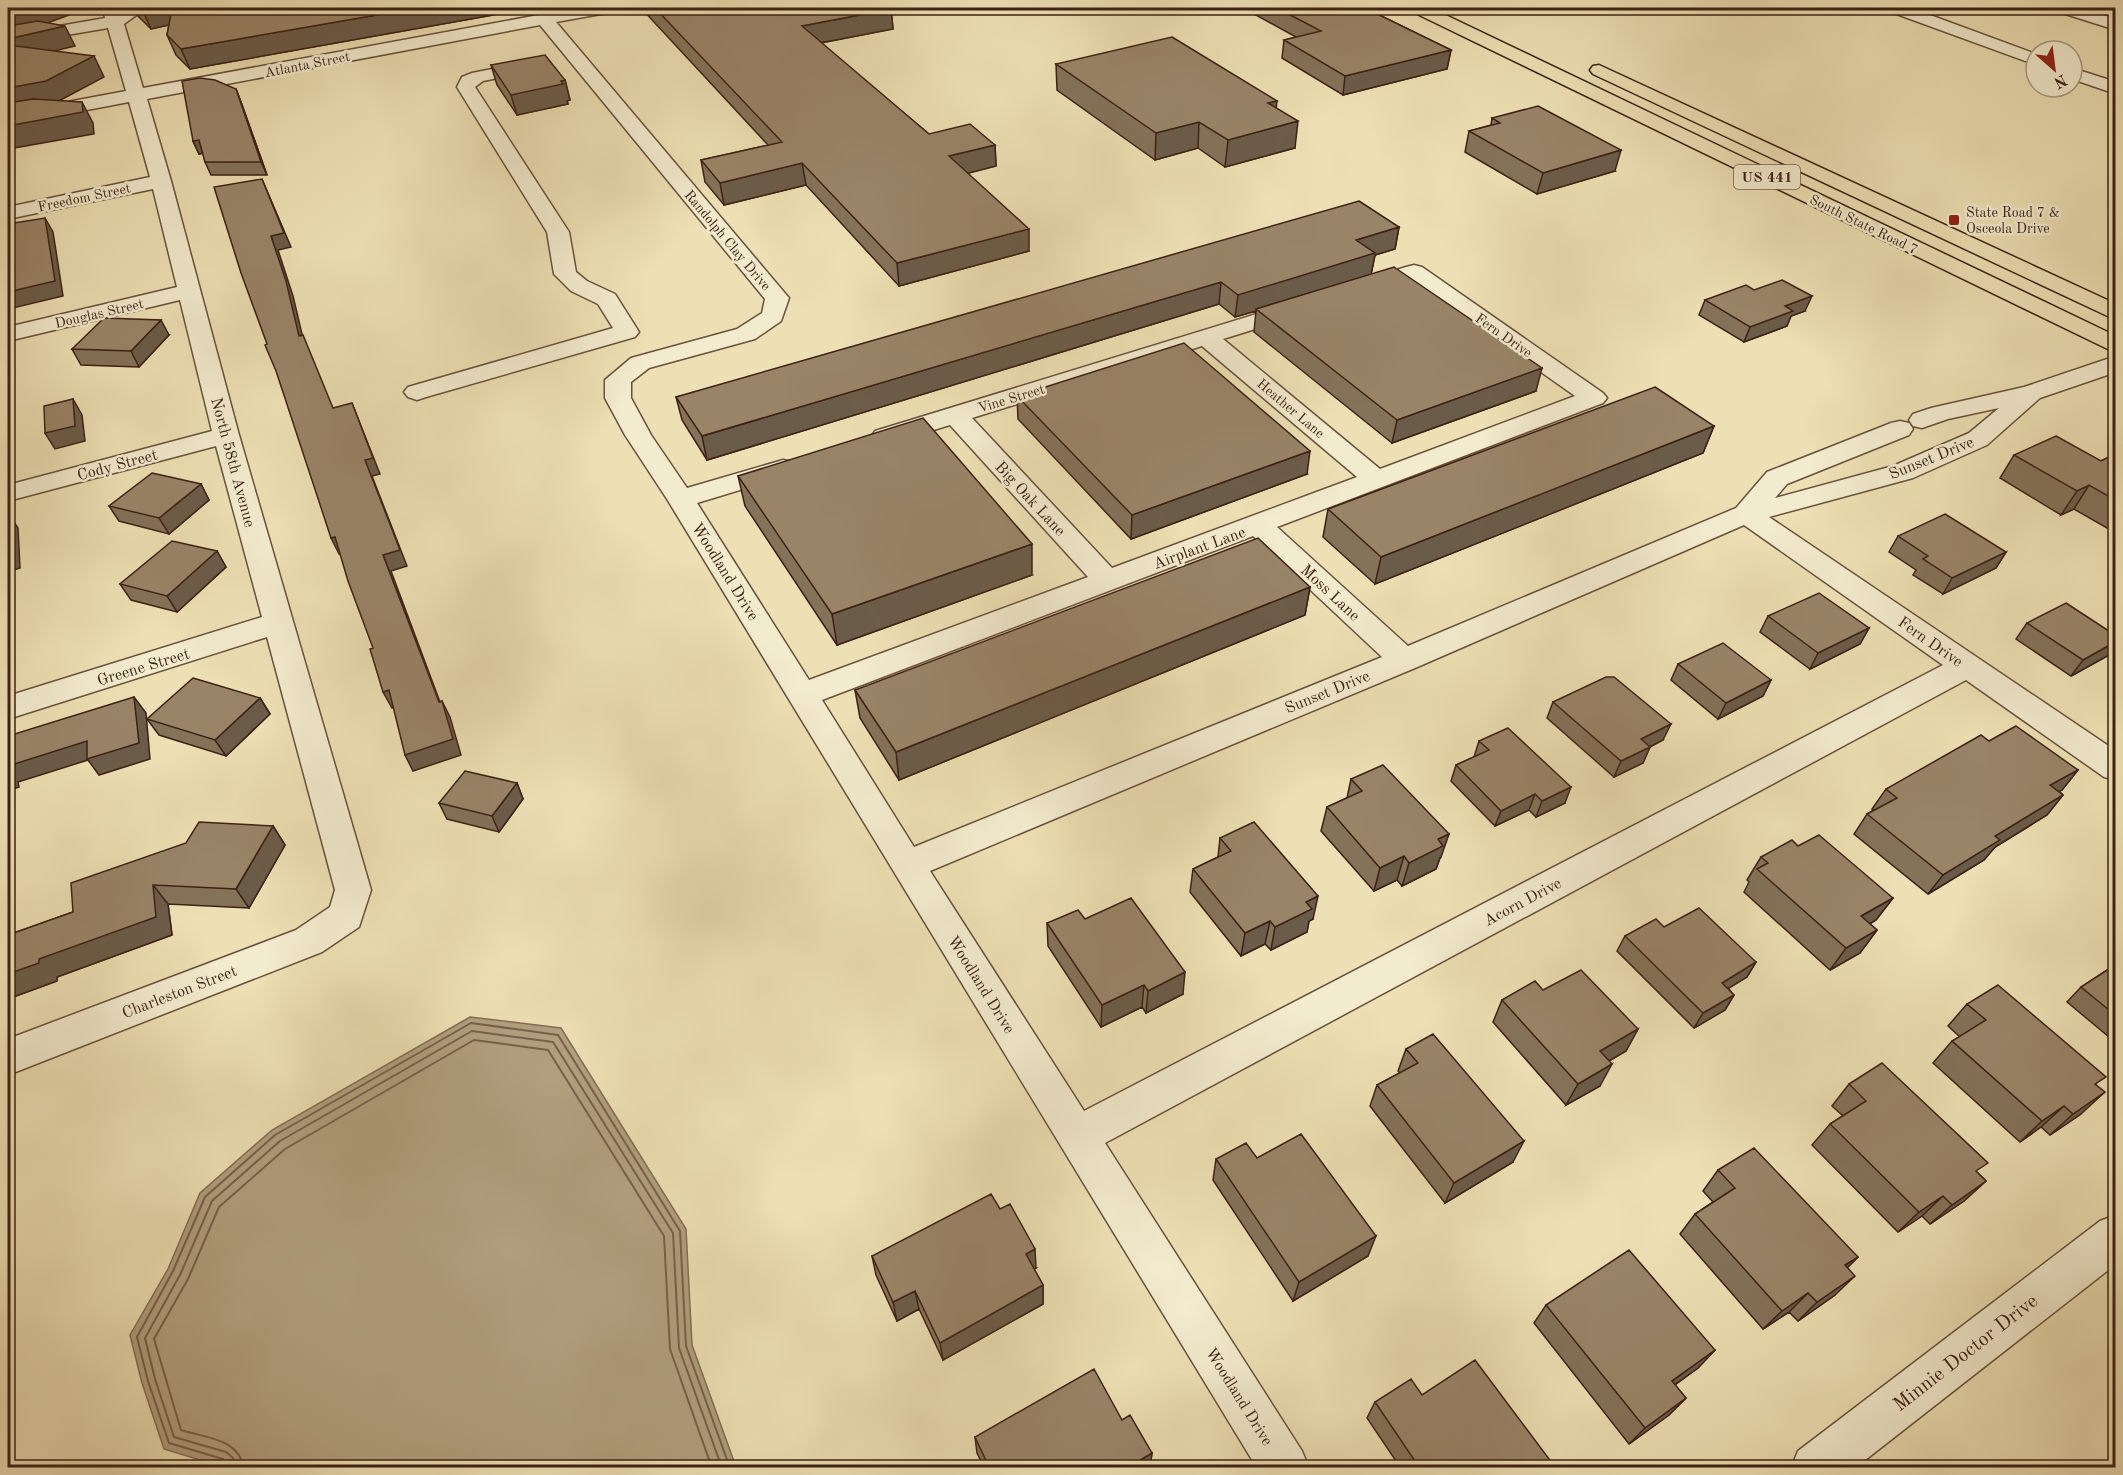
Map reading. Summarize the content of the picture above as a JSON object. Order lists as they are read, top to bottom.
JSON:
{
  "streets": {
    "main road": ["US 441", "South State Road 7"],
    "street": [
      "Atlanta Street",
      "Freedom Street",
      "Randolph Clay Drive",
      "Douglas Street",
      "Fern Drive",
      "Vine Street",
      "Heather Lane",
      "Sunset Drive",
      "North 58th Avenue",
      "Cody Street",
      "Big Oak Lane",
      "Airplant Lane",
      "Woodland Drive",
      "Moss Lane",
      "Greene Street",
      "Acorn Drive",
      "Charleston Street",
      "Minnie Doctor Drive"
    ]
  },
  "crossings": [
    ["Atlanta Street", "Randolph Clay Drive"],
    ["Atlanta Street", "North 58th Avenue"],
    ["Freedom Street", "North 58th Avenue"],
    ["Randolph Clay Drive", "Woodland Drive"],
    ["Douglas Street", "North 58th Avenue"],
    ["Fern Drive", "Vine Street"],
    ["Fern Drive", "Sunset Drive"],
    ["Fern Drive", "Airplant Lane"],
    ["Fern Drive", "Acorn Drive"],
    ["Vine Street", "Heather Lane"],
    ["Vine Street", "Big Oak Lane"],
    ["Heather Lane", "Airplant Lane"],
    ["Sunset Drive", "Woodland Drive"],
    ["Sunset Drive", "Moss Lane"],
    ["North 58th Avenue", "Cody Street"],
    ["North 58th Avenue", "Greene Street"],
    ["North 58th Avenue", "Charleston Street"],
    ["Big Oak Lane", "Airplant Lane"],
    ["Airplant Lane", "Woodland Drive"],
    ["Airplant Lane", "Moss Lane"],
    ["Woodland Drive", "Acorn Drive"]
  ],
  "places": {
    "transit": ["State Road 7 & Osceola Drive"]
  },
  "north": "bottom right"
}
